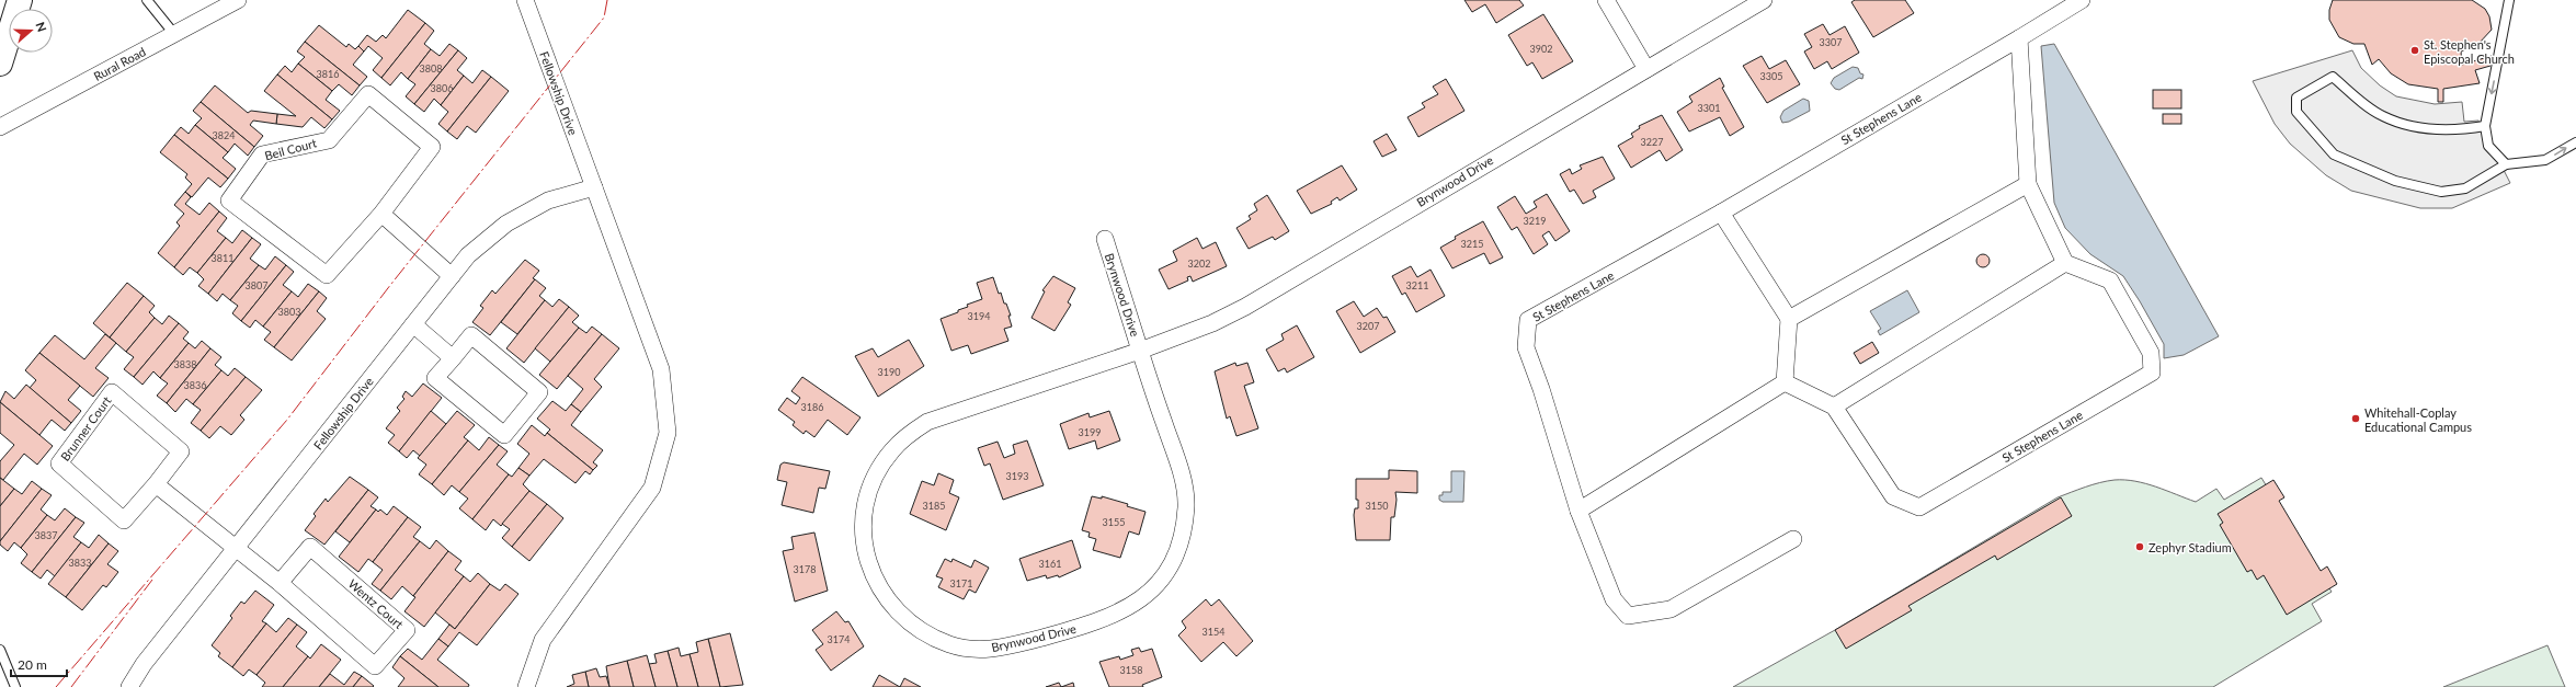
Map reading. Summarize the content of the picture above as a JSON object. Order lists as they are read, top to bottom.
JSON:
{
  "streets": {
    "street": [
      "Rural Road",
      "Fellowship Drive",
      "St Stephens Lane",
      "Beil Court",
      "Brynwood Drive",
      "Brunner Court",
      "Wentz Court"
    ]
  },
  "crossings": [
    ["Fellowship Drive", "Wentz Court"]
  ],
  "places": ["St. Stephen's Episcopal Church", "Whitehall-Coplay Educational Campus", "Zephyr Stadium"],
  "house_numbers": [
    "3307",
    "3902",
    "3808",
    "3816",
    "3305",
    "3806",
    "3301",
    "3824",
    "3227",
    "3219",
    "3215",
    "3811",
    "3202",
    "3807",
    "3211",
    "3803",
    "3194",
    "3207",
    "3838",
    "3190",
    "3836",
    "3186",
    "3199",
    "3193",
    "3185",
    "3150",
    "3155",
    "3837",
    "3833",
    "3161",
    "3178",
    "3171",
    "3154",
    "3174",
    "3158"
  ],
  "scale_bar": "20 m",
  "north": "right"
}
